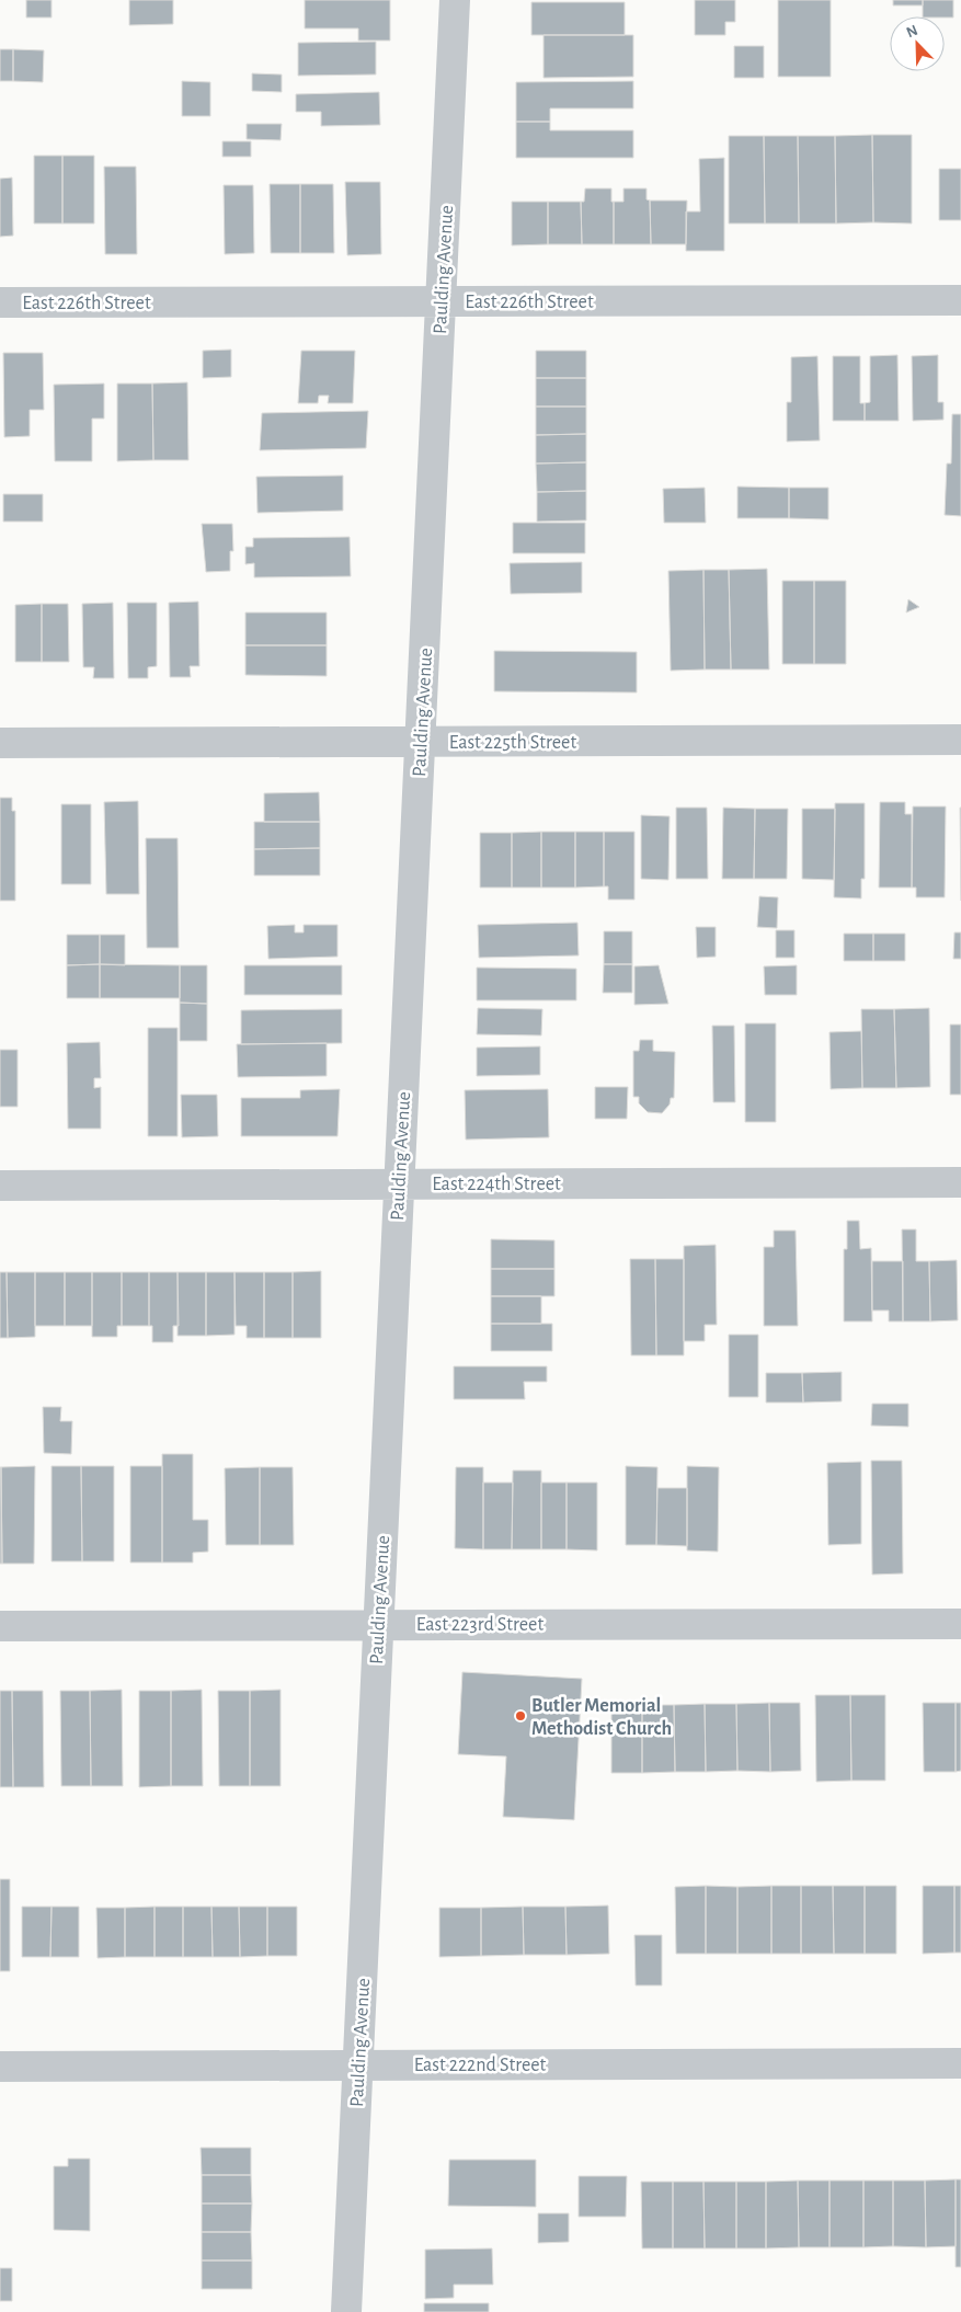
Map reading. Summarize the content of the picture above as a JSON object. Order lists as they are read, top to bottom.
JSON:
{
  "streets": {
    "street": [
      "Paulding Avenue",
      "East 226th Street",
      "East 225th Street",
      "East 224th Street",
      "East 223rd Street",
      "East 222nd Street"
    ]
  },
  "crossings": [
    ["Paulding Avenue", "East 226th Street"],
    ["Paulding Avenue", "East 225th Street"],
    ["Paulding Avenue", "East 224th Street"],
    ["Paulding Avenue", "East 223rd Street"],
    ["Paulding Avenue", "East 222nd Street"]
  ],
  "places": ["Butler Memorial Methodist Church"],
  "north": "top left"
}
